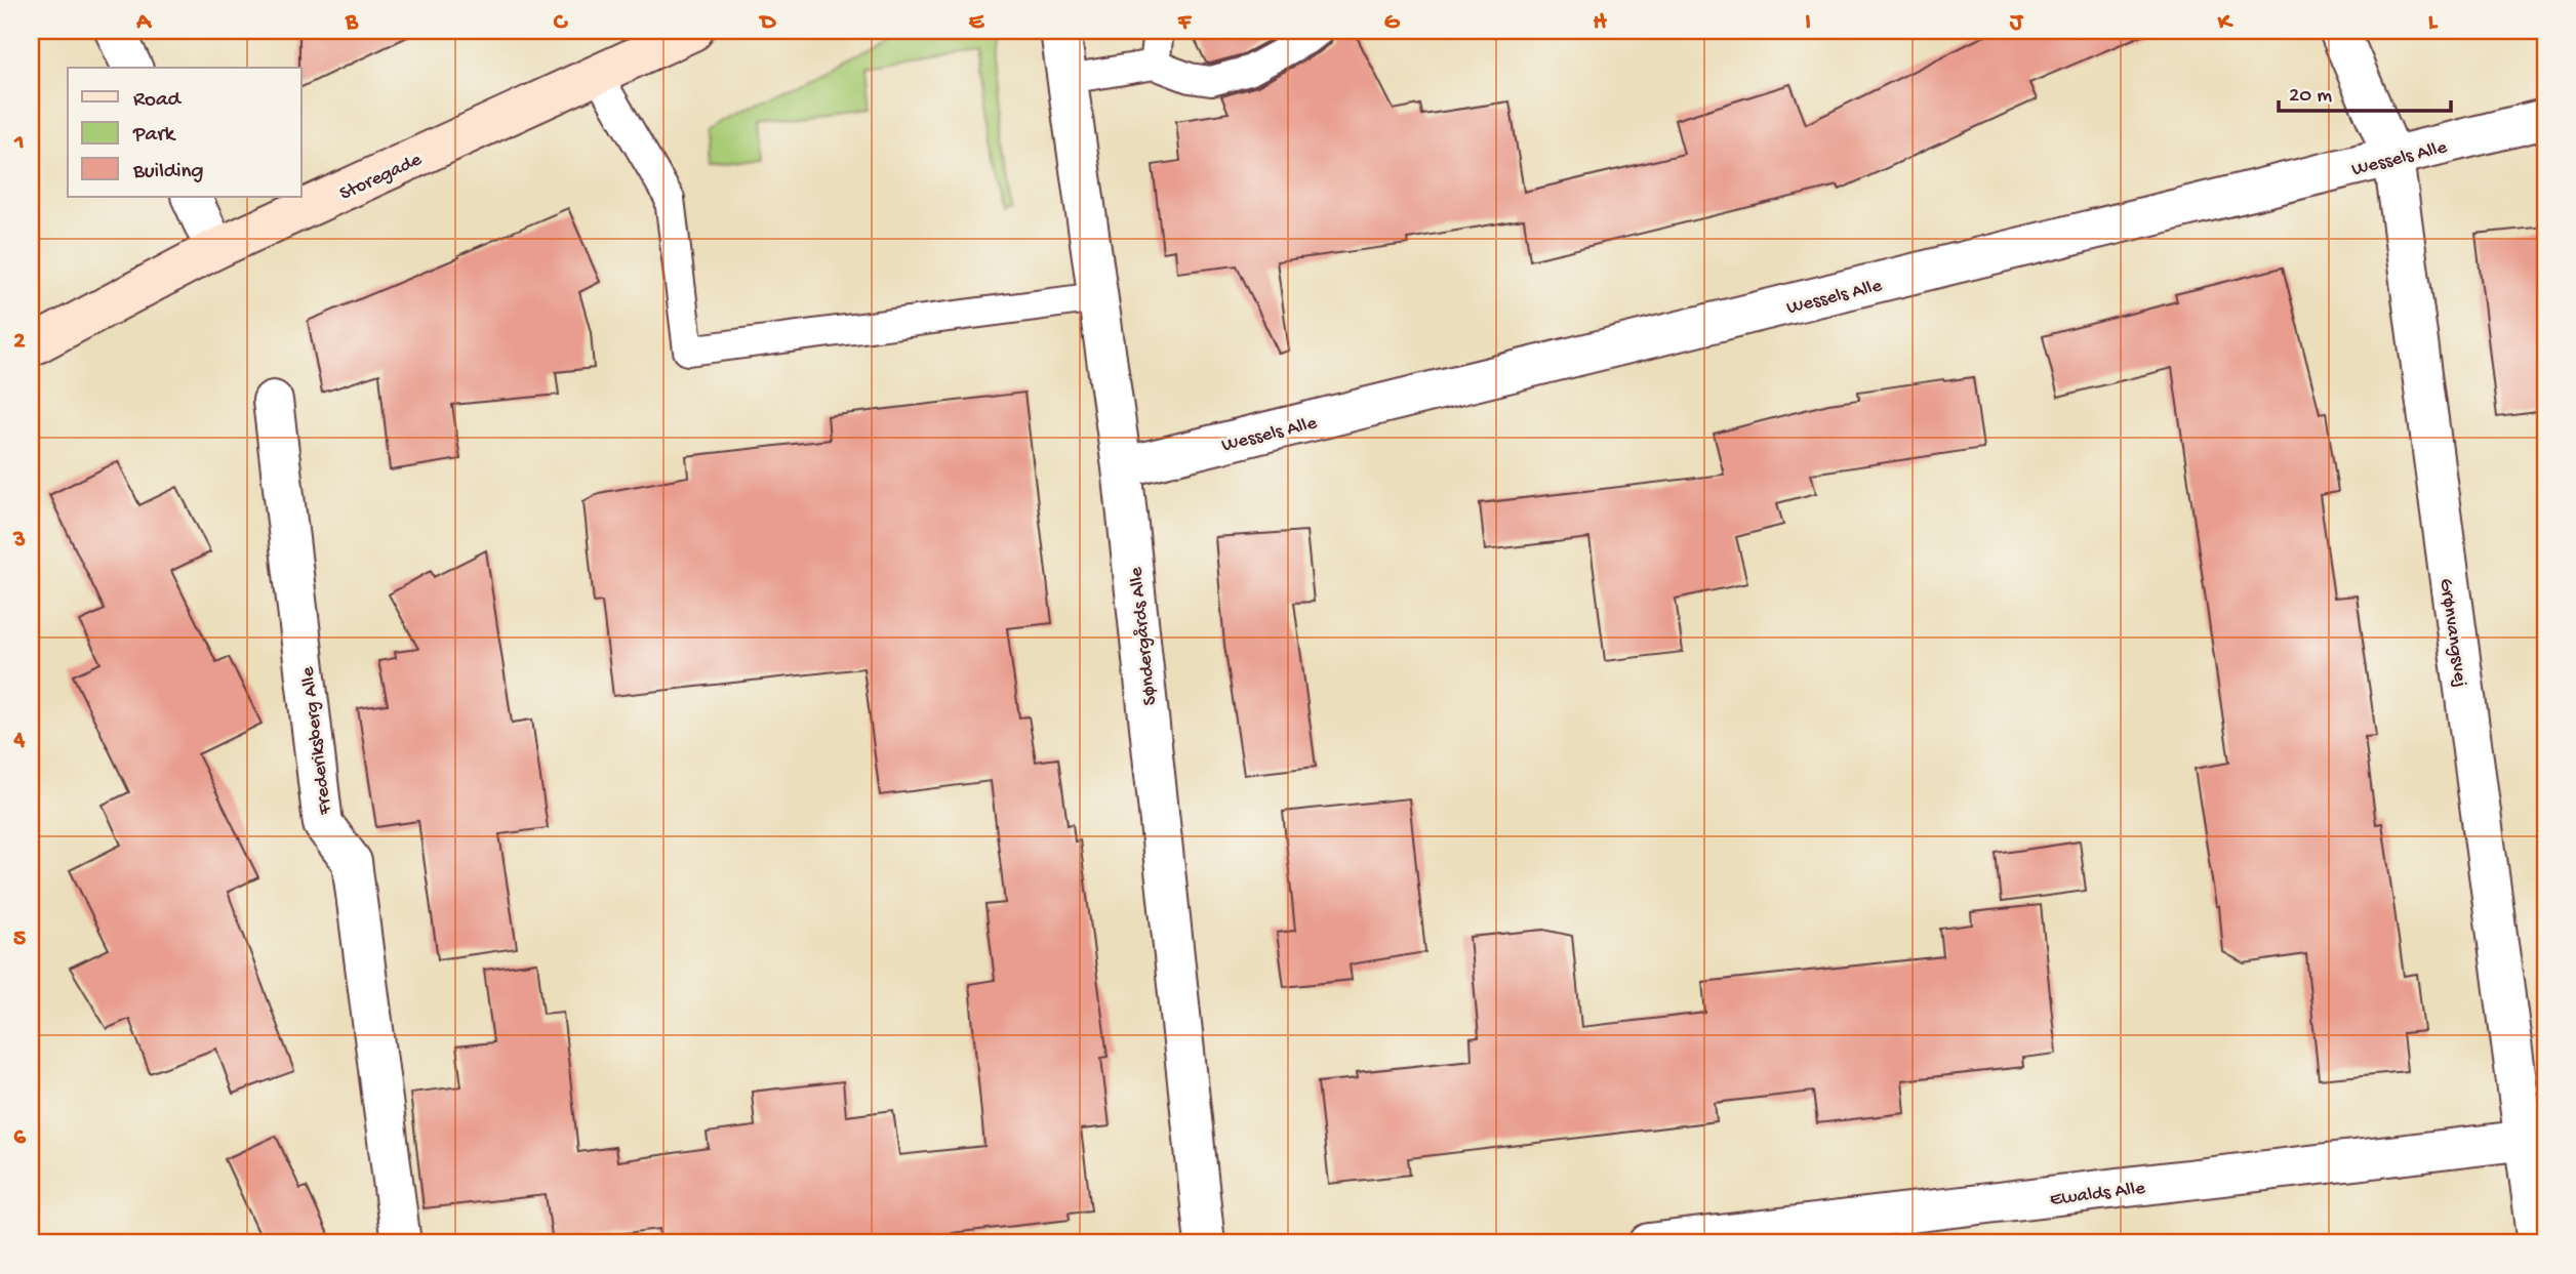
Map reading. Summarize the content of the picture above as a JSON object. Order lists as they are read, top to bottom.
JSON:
{
  "streets": {
    "street": [
      "Wessels Alle",
      "Storegade",
      "Grønvangsvej",
      "Søndergårds Alle",
      "Frederiksberg Alle",
      "Ewalds Alle"
    ]
  },
  "crossings": [
    ["Wessels Alle", "Grønvangsvej"],
    ["Wessels Alle", "Søndergårds Alle"],
    ["Grønvangsvej", "Ewalds Alle"]
  ],
  "legend": ["Road", "Park", "Building"],
  "scale_bar": "20 m",
  "grid": {
    "columns": [
      "A",
      "B",
      "C",
      "D",
      "E",
      "F",
      "G",
      "H",
      "I",
      "J",
      "K",
      "L"
    ],
    "rows": [
      "1",
      "2",
      "3",
      "4",
      "5",
      "6"
    ]
  }
}
